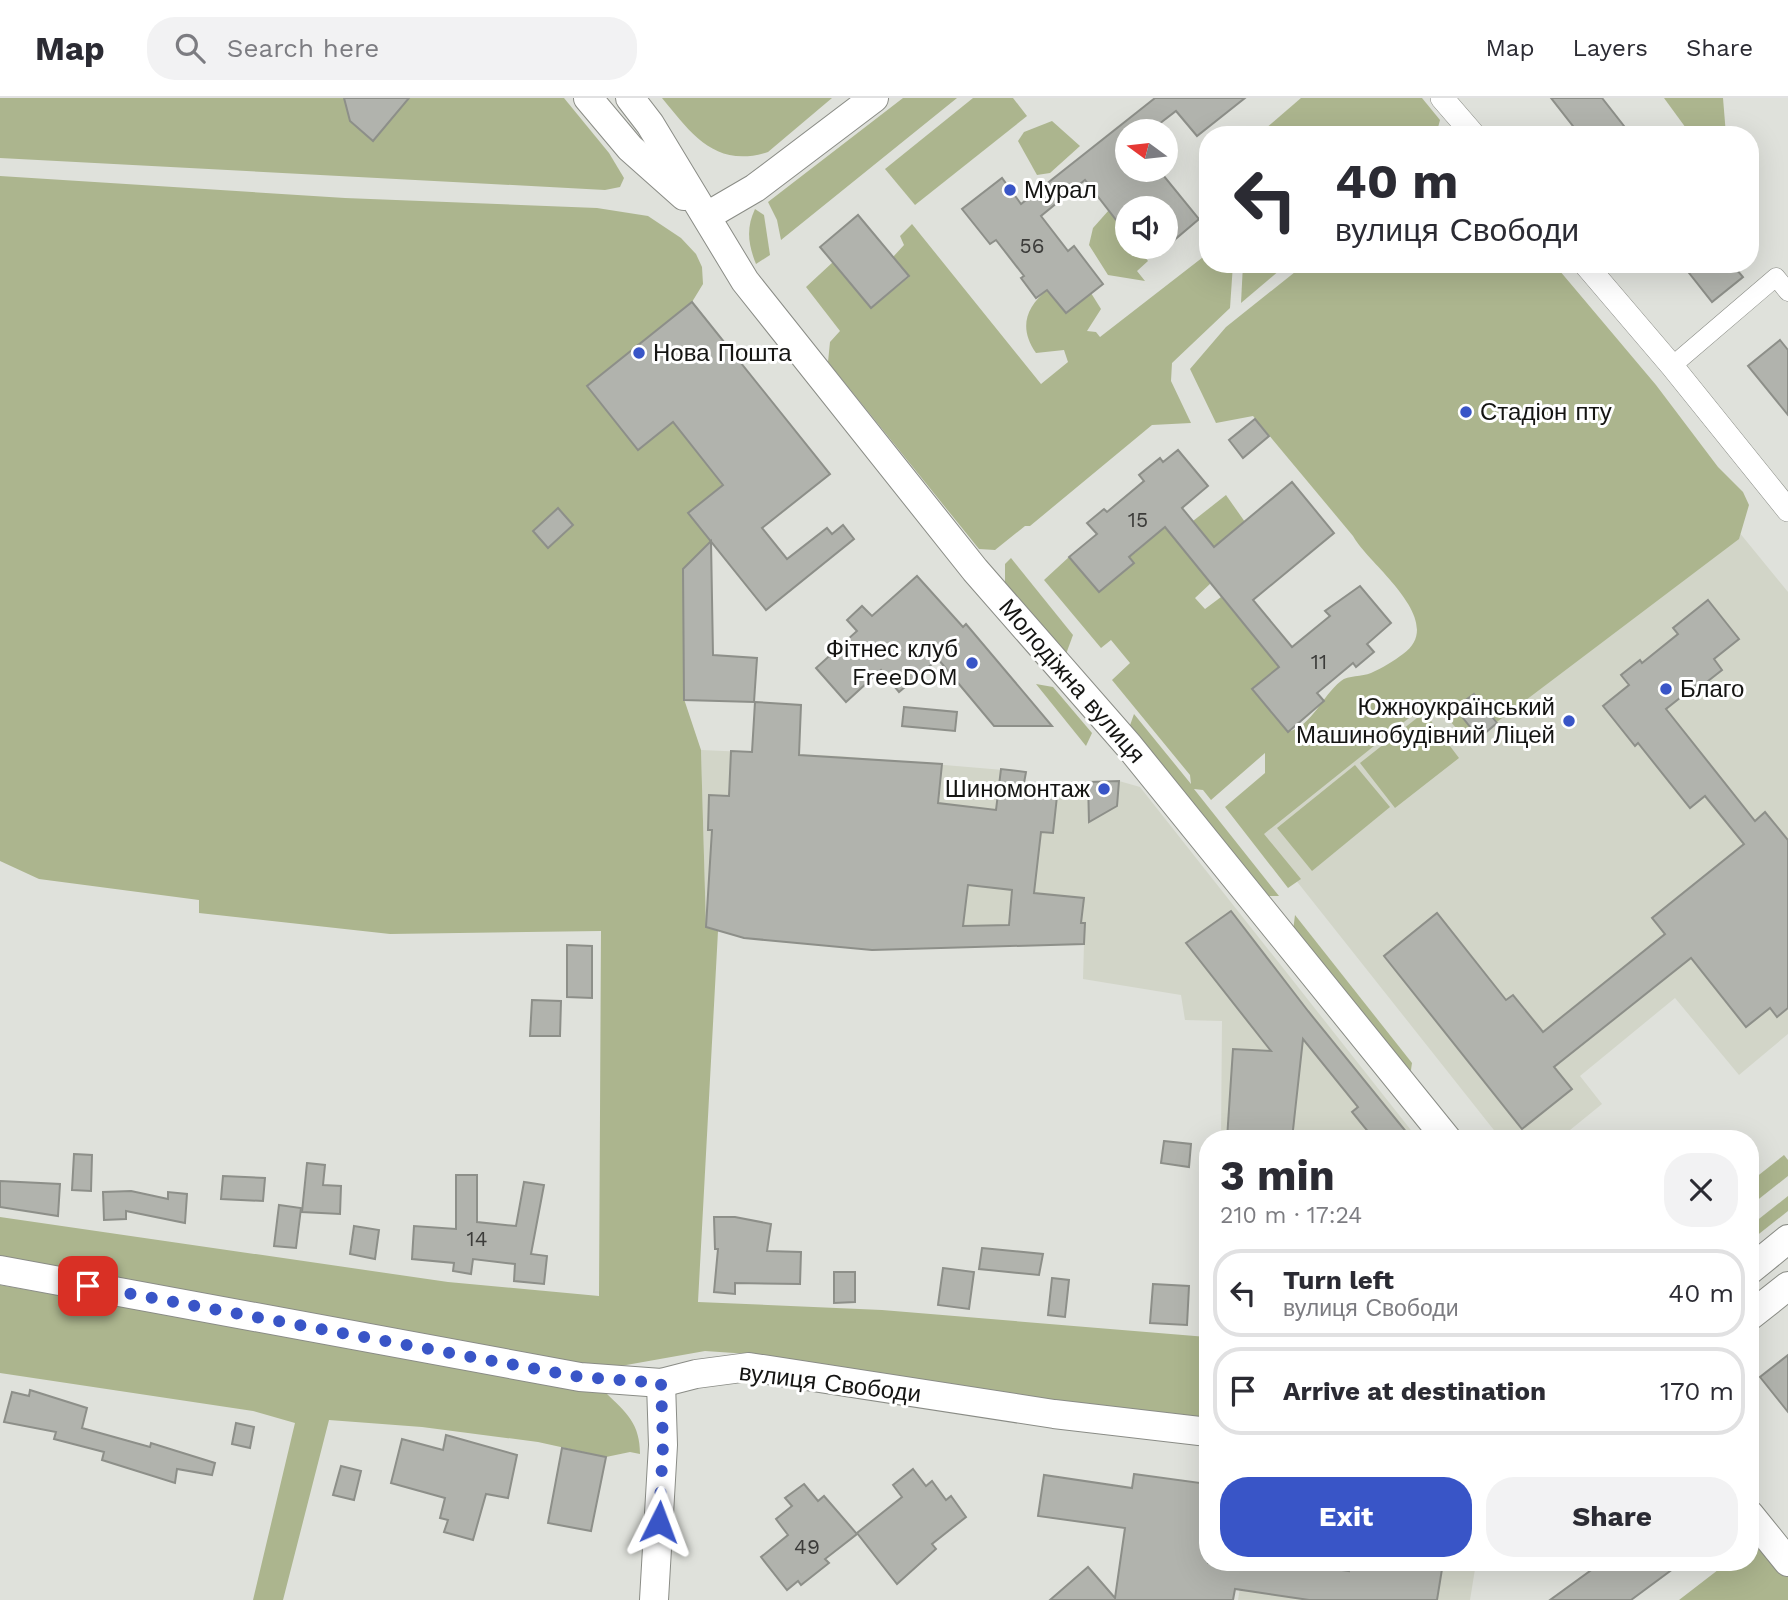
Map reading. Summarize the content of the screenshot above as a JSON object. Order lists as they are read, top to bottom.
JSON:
{
  "streets": {
    "street": ["Молодіжна вулиця", "вулиця Свободи"]
  },
  "places": [
    "Мурал",
    "Нова Пошта",
    "Стадіон пту",
    "Фітнес клуб FreeDOM",
    "Благо",
    "Южноукраїнський Машинобудівний Ліцей",
    "Шиномонтаж"
  ],
  "house_numbers": [
    "56",
    "15",
    "11",
    "14",
    "49"
  ],
  "north": "left",
  "page": {
    "header": "Map",
    "search": "Search here",
    "nav": ["Map", "Layers", "Share"],
    "turn": ["40 m", "вулиця Свободи"],
    "heading": ["3 min", "210 m · 17:24"],
    "list": [
      {
        "name": "Turn left",
        "note": "вулиця Свободи",
        "value": "40 m"
      },
      {
        "name": "Arrive at destination",
        "value": "170 m"
      }
    ],
    "buttons": ["Exit", "Share"]
  }
}
